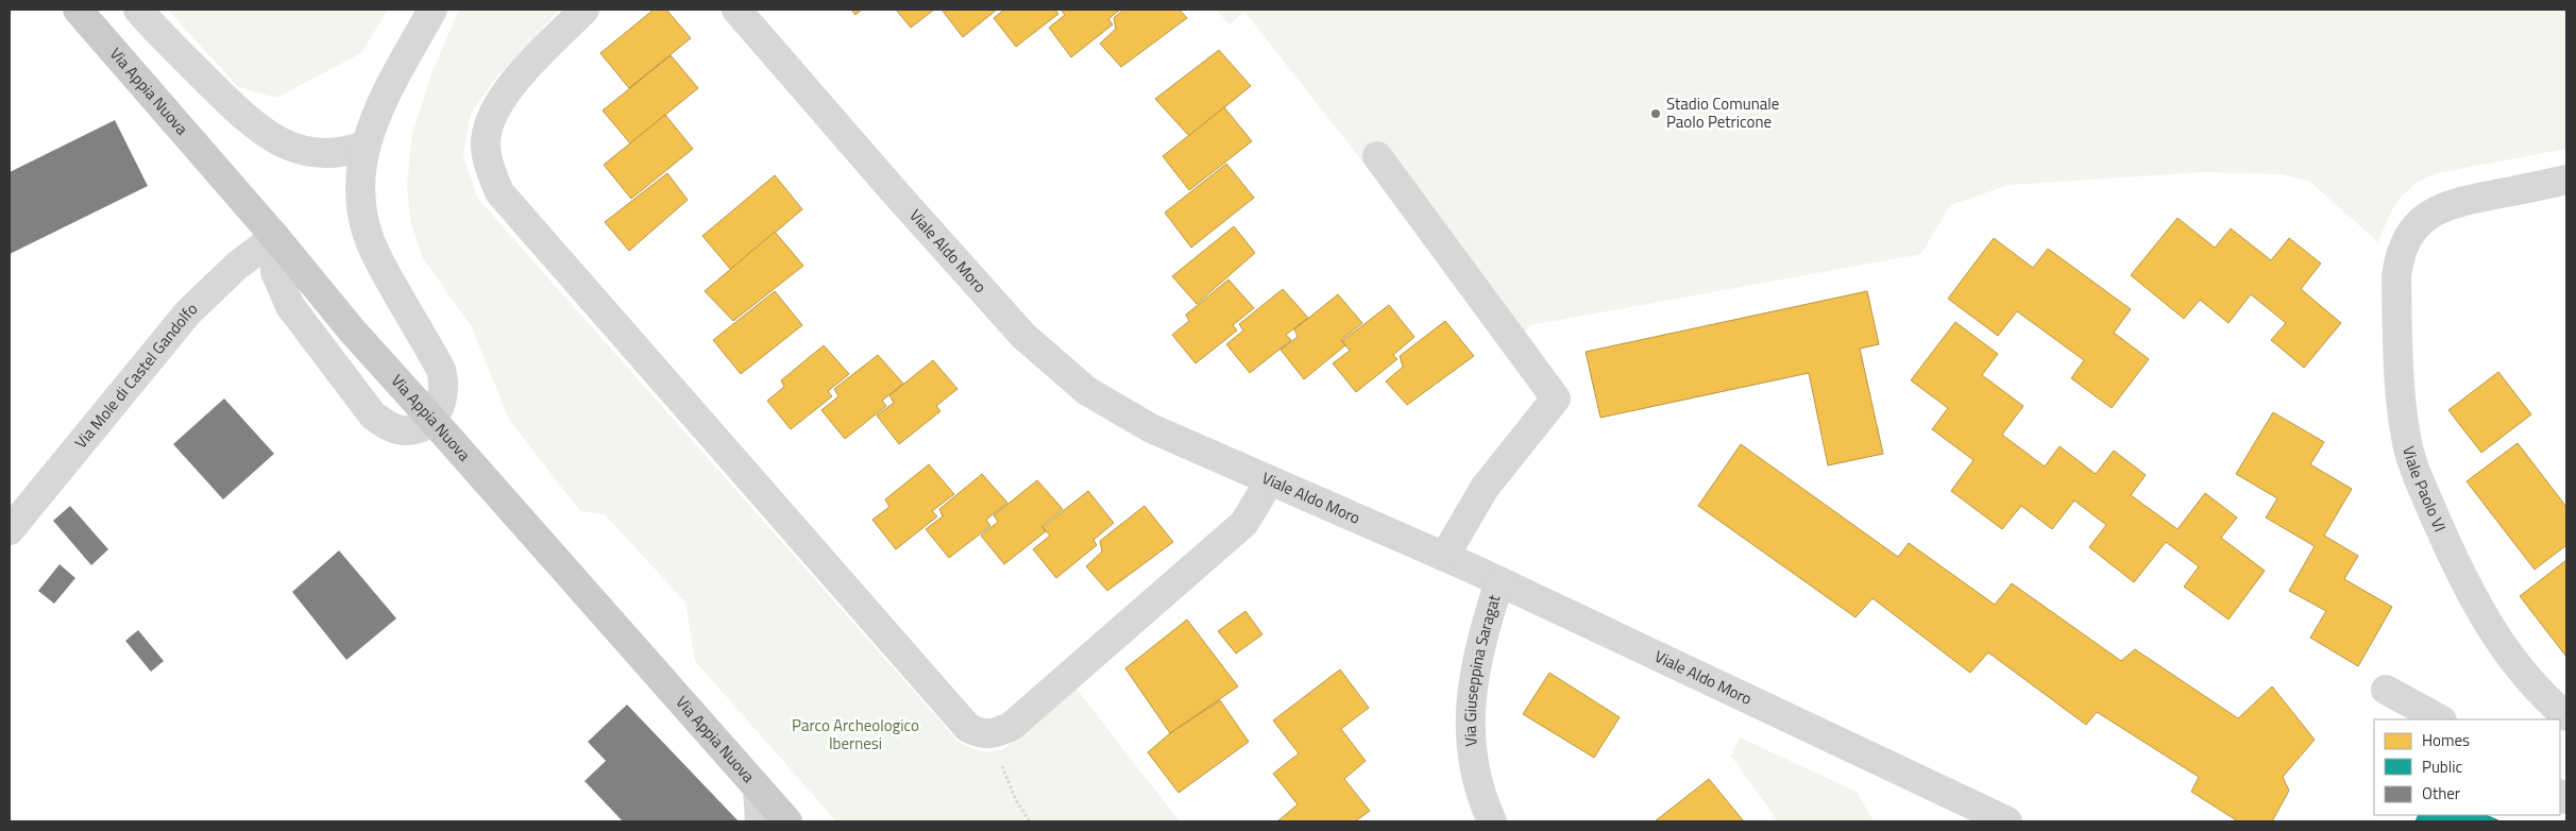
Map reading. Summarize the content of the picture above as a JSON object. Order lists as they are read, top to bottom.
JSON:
{
  "streets": {
    "main road": ["Via Appia Nuova"],
    "street": [
      "Viale Aldo Moro",
      "Via Mole di Castel Gandolfo",
      "Viale Paolo VI",
      "Via Giuseppina Saragat"
    ]
  },
  "crossings": [
    ["Via Appia Nuova", "Via Mole di Castel Gandolfo"],
    ["Viale Aldo Moro", "Via Giuseppina Saragat"]
  ],
  "parks": ["Parco Archeologico Ibernesi"],
  "places": ["Stadio Comunale Paolo Petricone"],
  "legend": ["Homes", "Public", "Other"]
}
